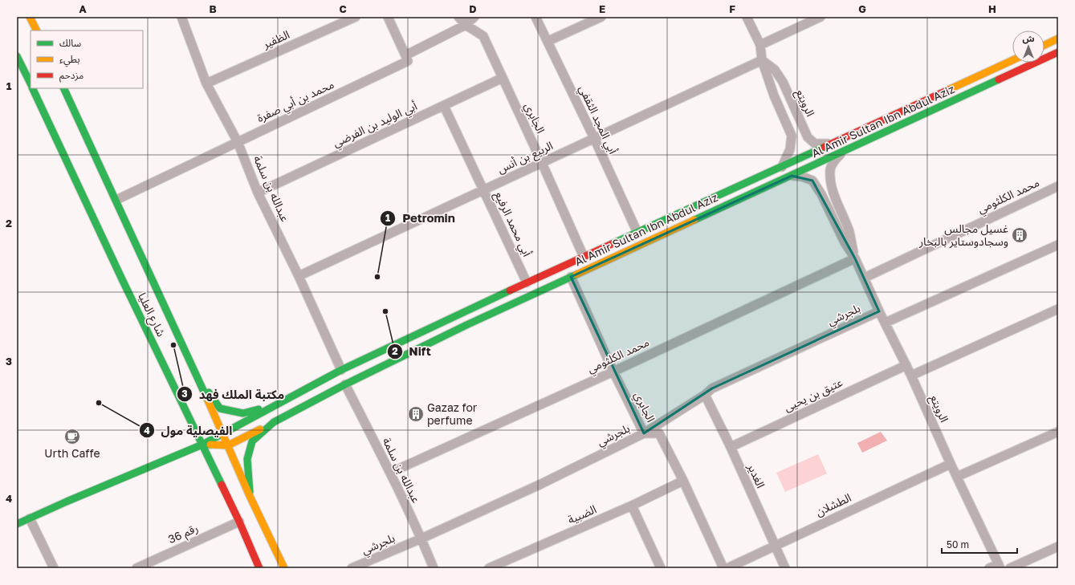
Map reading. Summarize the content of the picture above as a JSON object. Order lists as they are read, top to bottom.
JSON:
{
  "streets": {
    "street": [
      "الظفير",
      "محمد بن أبي صفرة",
      "الرويتع",
      "الجابري",
      "أبي المجد الثقفي",
      "Al Amir Sultan Ibn Abdul Aziz",
      "أبي الوليد بن الفرضي",
      "الربيع بن أنس",
      "عبدالله بن سلمة",
      "محمد الكلثومي",
      "أبي محمد الرفيع",
      "شارع العليا",
      "بلجرشي",
      "عتيق بن يحيى",
      "الغدير",
      "الطشلان",
      "الضبية",
      "رقم 36"
    ]
  },
  "crossings": [
    ["الظفير", "عبدالله بن سلمة"],
    ["محمد بن أبي صفرة", "الجابري"],
    ["محمد بن أبي صفرة", "عبدالله بن سلمة"],
    ["محمد بن أبي صفرة", "شارع العليا"],
    ["الرويتع", "Al Amir Sultan Ibn Abdul Aziz"],
    ["الرويتع", "الربيع بن أنس"],
    ["الرويتع", "محمد الكلثومي"],
    ["الرويتع", "بلجرشي"],
    ["الرويتع", "عتيق بن يحيى"],
    ["الرويتع", "الطشلان"],
    ["الجابري", "Al Amir Sultan Ibn Abdul Aziz"],
    ["الجابري", "أبي الوليد بن الفرضي"],
    ["الجابري", "الربيع بن أنس"],
    ["الجابري", "محمد الكلثومي"],
    ["الجابري", "بلجرشي"],
    ["الجابري", "الضبية"],
    ["أبي المجد الثقفي", "Al Amir Sultan Ibn Abdul Aziz"],
    ["أبي المجد الثقفي", "الربيع بن أنس"],
    ["Al Amir Sultan Ibn Abdul Aziz", "عبدالله بن سلمة"],
    ["Al Amir Sultan Ibn Abdul Aziz", "أبي محمد الرفيع"],
    ["Al Amir Sultan Ibn Abdul Aziz", "شارع العليا"],
    ["أبي الوليد بن الفرضي", "عبدالله بن سلمة"],
    ["أبي الوليد بن الفرضي", "أبي محمد الرفيع"],
    ["الربيع بن أنس", "عبدالله بن سلمة"],
    ["الربيع بن أنس", "أبي محمد الرفيع"],
    ["عبدالله بن سلمة", "محمد الكلثومي"],
    ["عبدالله بن سلمة", "بلجرشي"],
    ["شارع العليا", "رقم 36"],
    ["بلجرشي", "الغدير"],
    ["عتيق بن يحيى", "الغدير"],
    ["الغدير", "الطشلان"]
  ],
  "places": {
    "building": ["غسيل مجالس وسجادوستاير بالبخار", "Gazaz for perfume"],
    "other": [
      "Petromin",
      "Nift",
      "مكتبة الملك فهد",
      "الفيصلية مول"
    ],
    "cafe": ["Urth Caffe"]
  },
  "legend": ["سالك", "بطيء", "مزدحم"],
  "scale_bar": "50 m",
  "north": "top",
  "grid": {
    "columns": [
      "A",
      "B",
      "C",
      "D",
      "E",
      "F",
      "G",
      "H"
    ],
    "rows": [
      "1",
      "2",
      "3",
      "4"
    ]
  }
}
